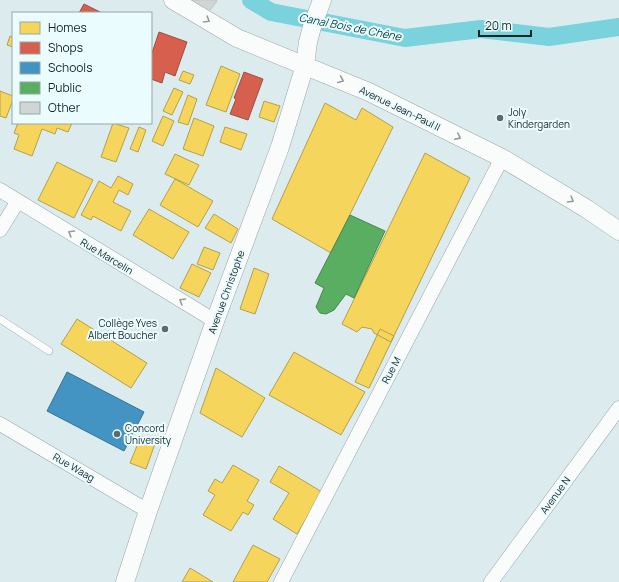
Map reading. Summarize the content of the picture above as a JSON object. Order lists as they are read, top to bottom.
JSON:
{
  "streets": {
    "street": [
      "Avenue Jean-Paul II",
      "Rue Marcelin",
      "Avenue Christophe",
      "Rue M",
      "Rue Waag",
      "Avenue N"
    ]
  },
  "crossings": [
    ["Avenue Jean-Paul II", "Avenue Christophe"],
    ["Avenue Jean-Paul II", "Rue M"],
    ["Rue Marcelin", "Avenue Christophe"],
    ["Avenue Christophe", "Rue Waag"]
  ],
  "one_way": ["Avenue Jean-Paul II", "Rue Marcelin"],
  "water": ["Canal Bois de Chêne"],
  "places": ["Joly Kindergarden", "Collège Yves Albert Boucher", "Concord University"],
  "legend": [
    "Homes",
    "Shops",
    "Schools",
    "Public",
    "Other"
  ],
  "scale_bar": "20 m"
}
